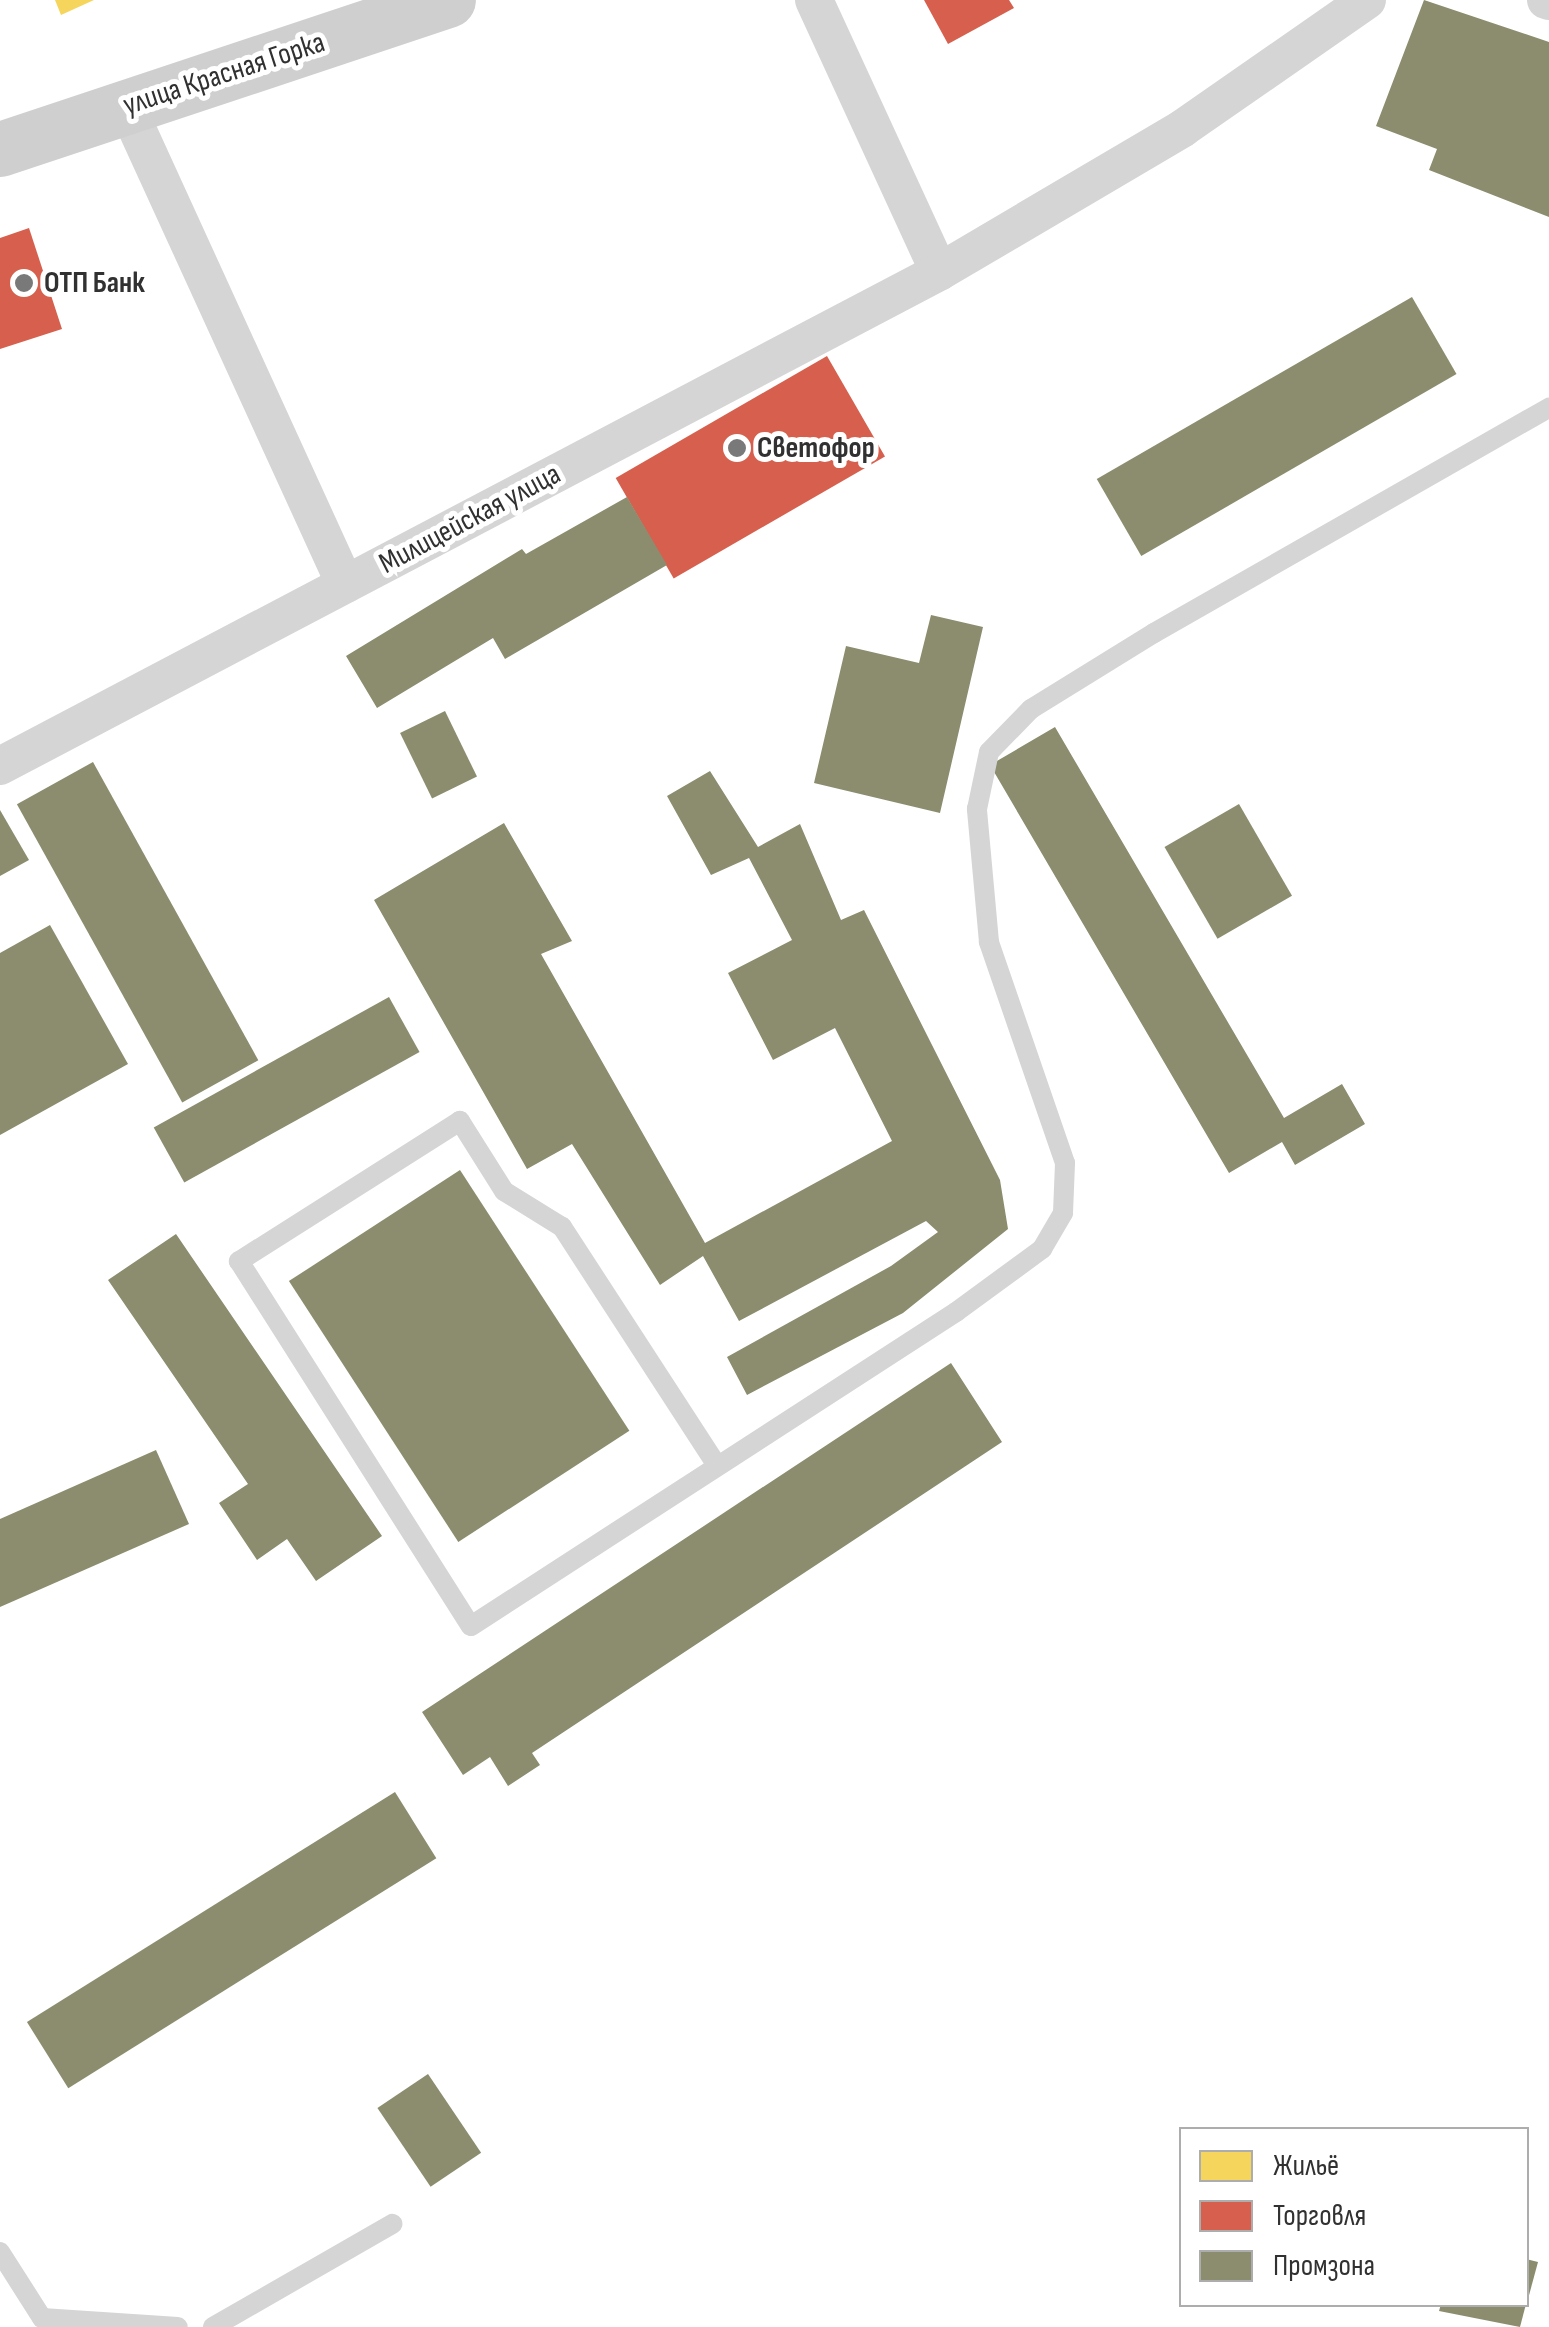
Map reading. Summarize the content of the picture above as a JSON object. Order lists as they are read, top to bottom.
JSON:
{
  "streets": {
    "street": ["улица Красная Горка", "Милицейская улица"]
  },
  "places": ["ОТП Банк", "Светофор"],
  "legend": ["Жильё", "Торговля", "Промзона"]
}
